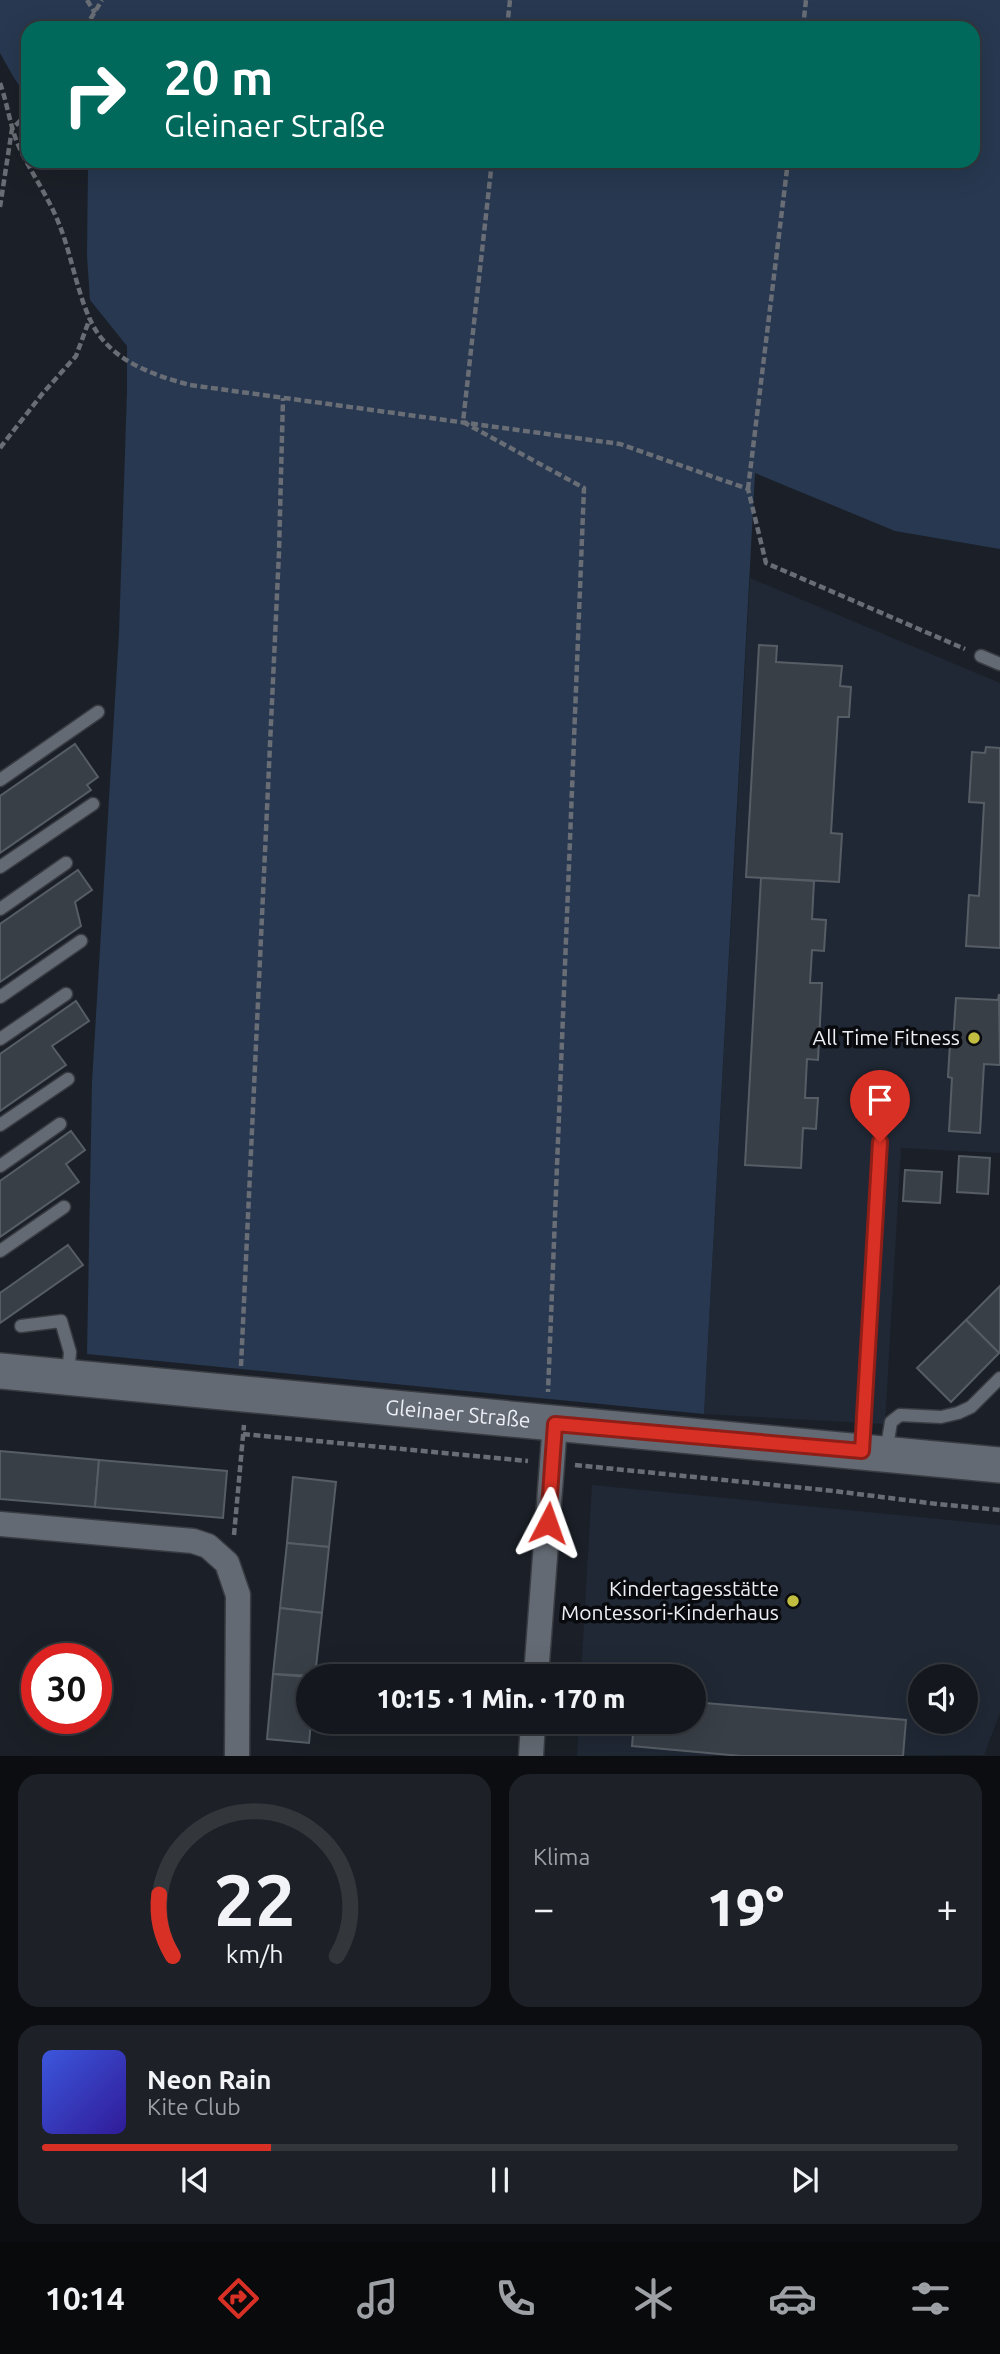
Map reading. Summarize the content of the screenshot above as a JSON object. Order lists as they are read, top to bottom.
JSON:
{
  "streets": {
    "street": ["Gleinaer Straße"]
  },
  "places": ["All Time Fitness", "Kindertagesstätte Montessori-Kinderhaus"],
  "page": {
    "turn": ["20 m", "Gleinaer Straße"],
    "limit": "30",
    "trip": "10:15 · 1 Min. · 170 m",
    "tile": "Klima",
    "heat": ["−", "19°", "+"],
    "song": ["Neon Rain", "Kite Club"],
    "tabs": "10:14",
    "gauge": ["22", "km/h"]
  }
}
